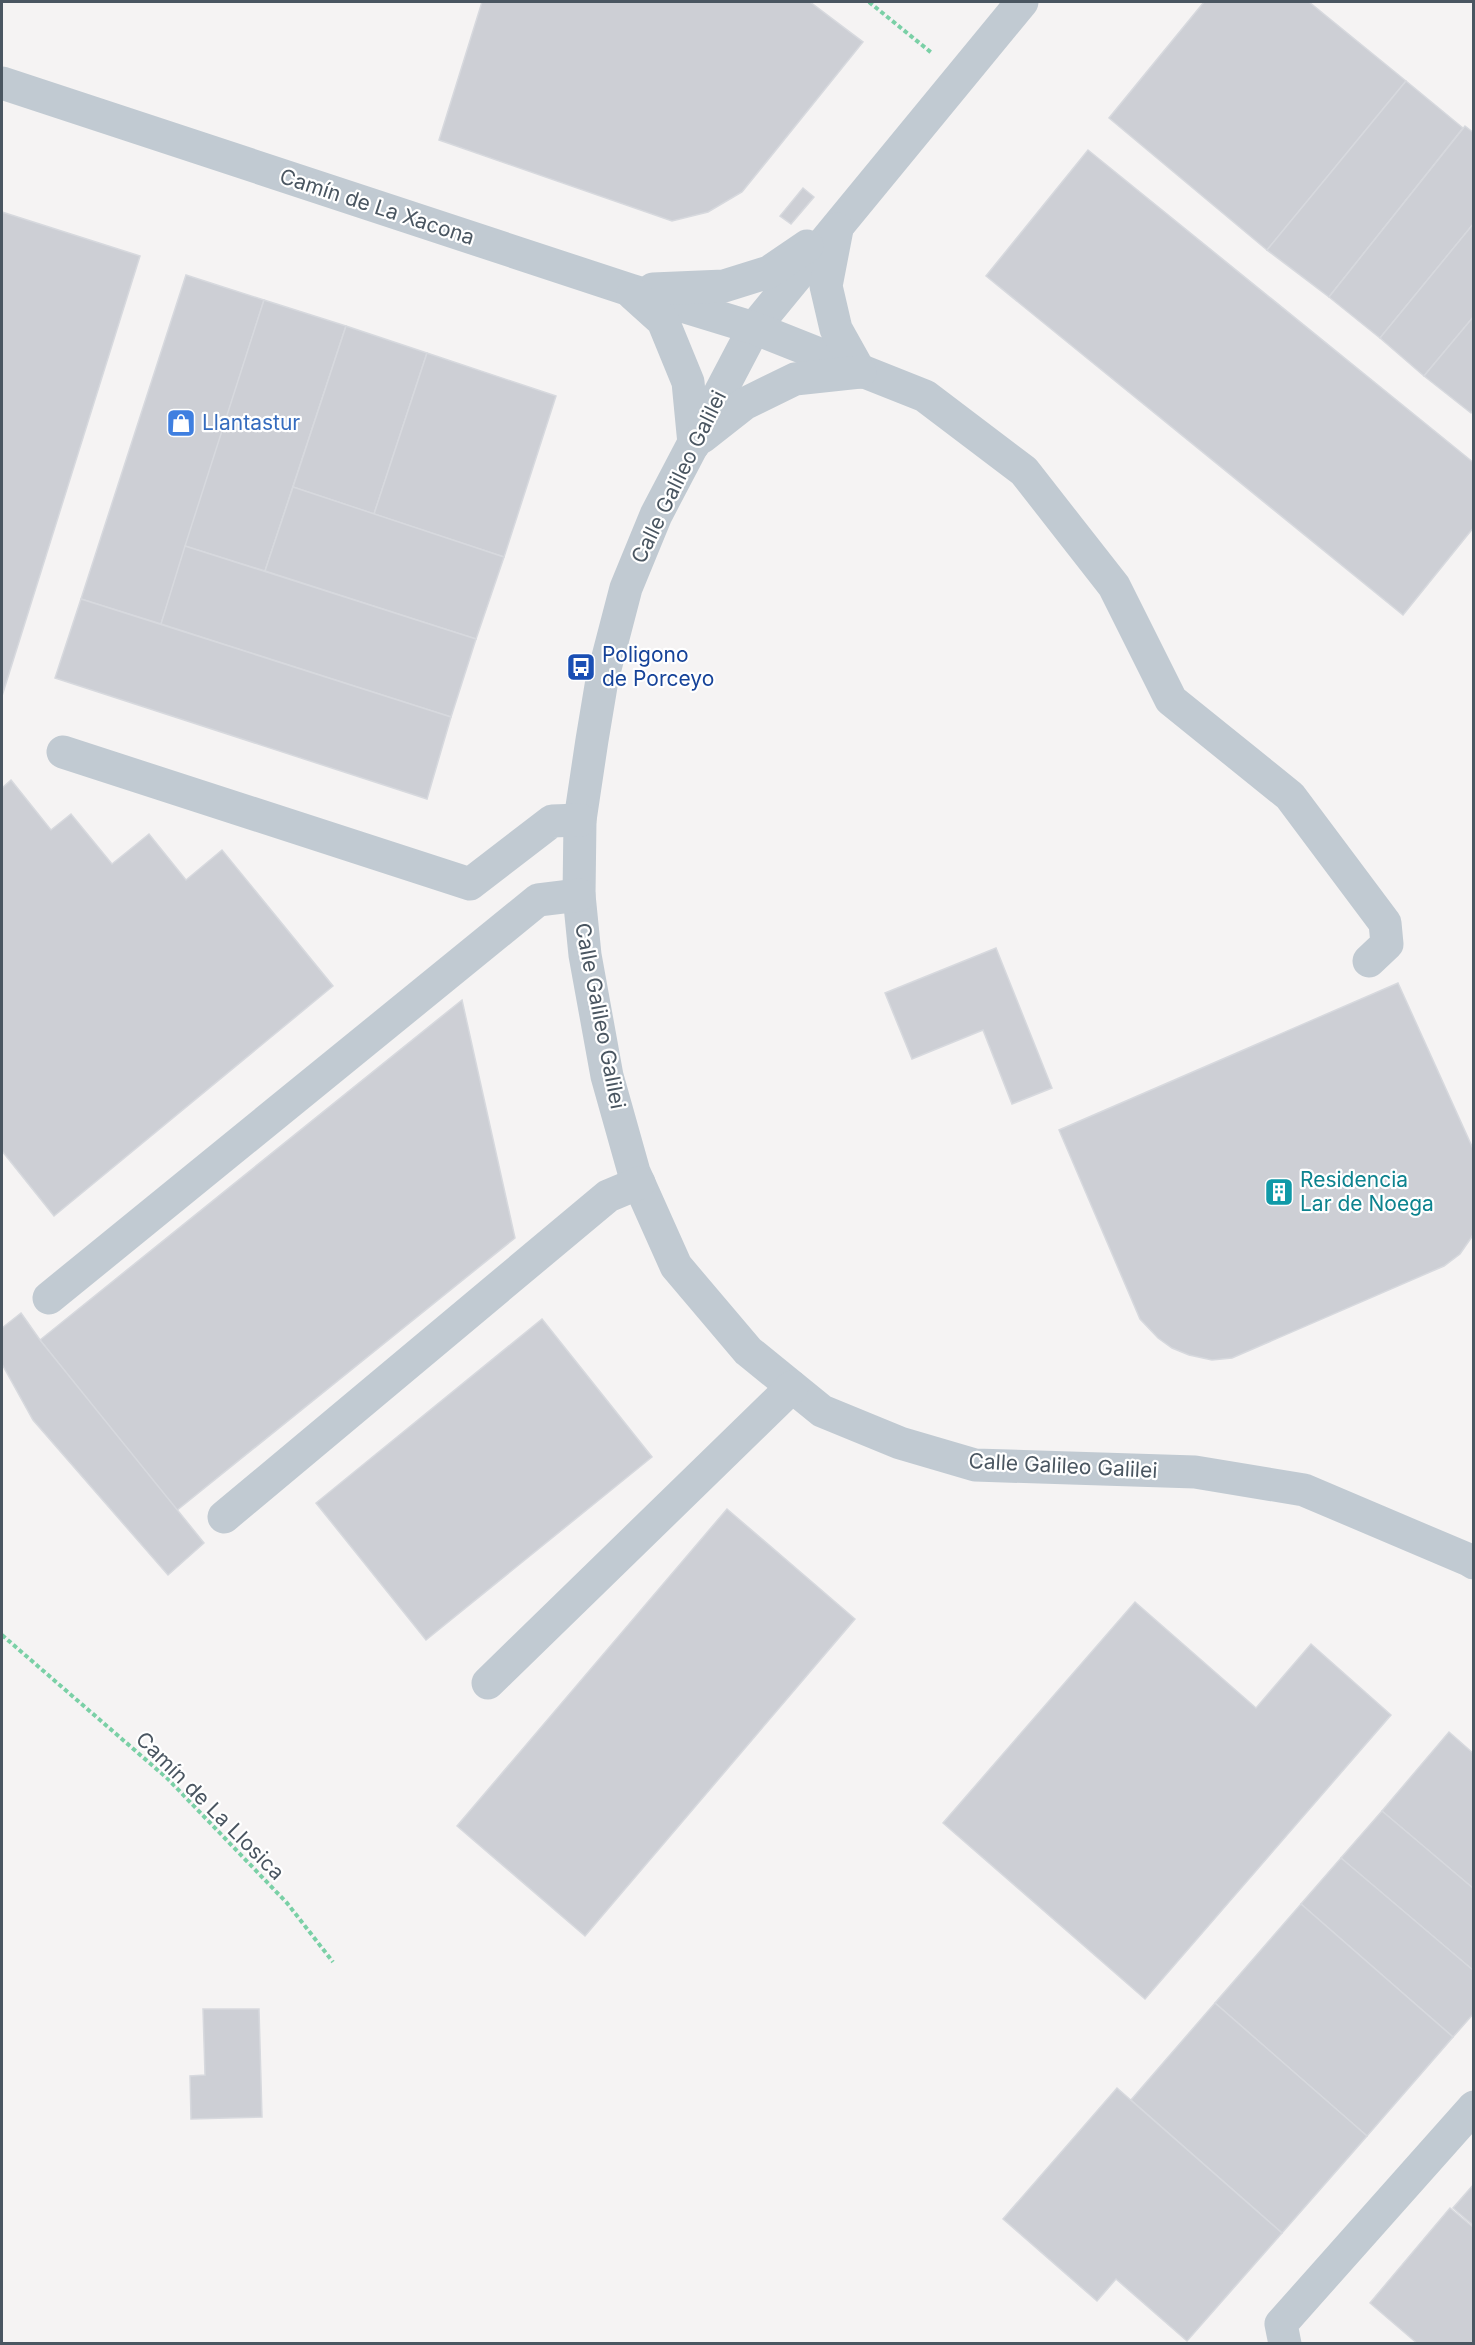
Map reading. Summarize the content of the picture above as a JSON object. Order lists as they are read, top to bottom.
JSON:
{
  "streets": {
    "street": ["Camín de La Xacona", "Calle Galileo Galilei"],
    "path": ["Camín de La Llosica"]
  },
  "crossings": [
    ["Camín de La Xacona", "Calle Galileo Galilei"]
  ],
  "places": {
    "shop": ["Llantastur"],
    "bus stop": ["Poligono de Porceyo"],
    "building": ["Residencia Lar de Noega"]
  }
}
